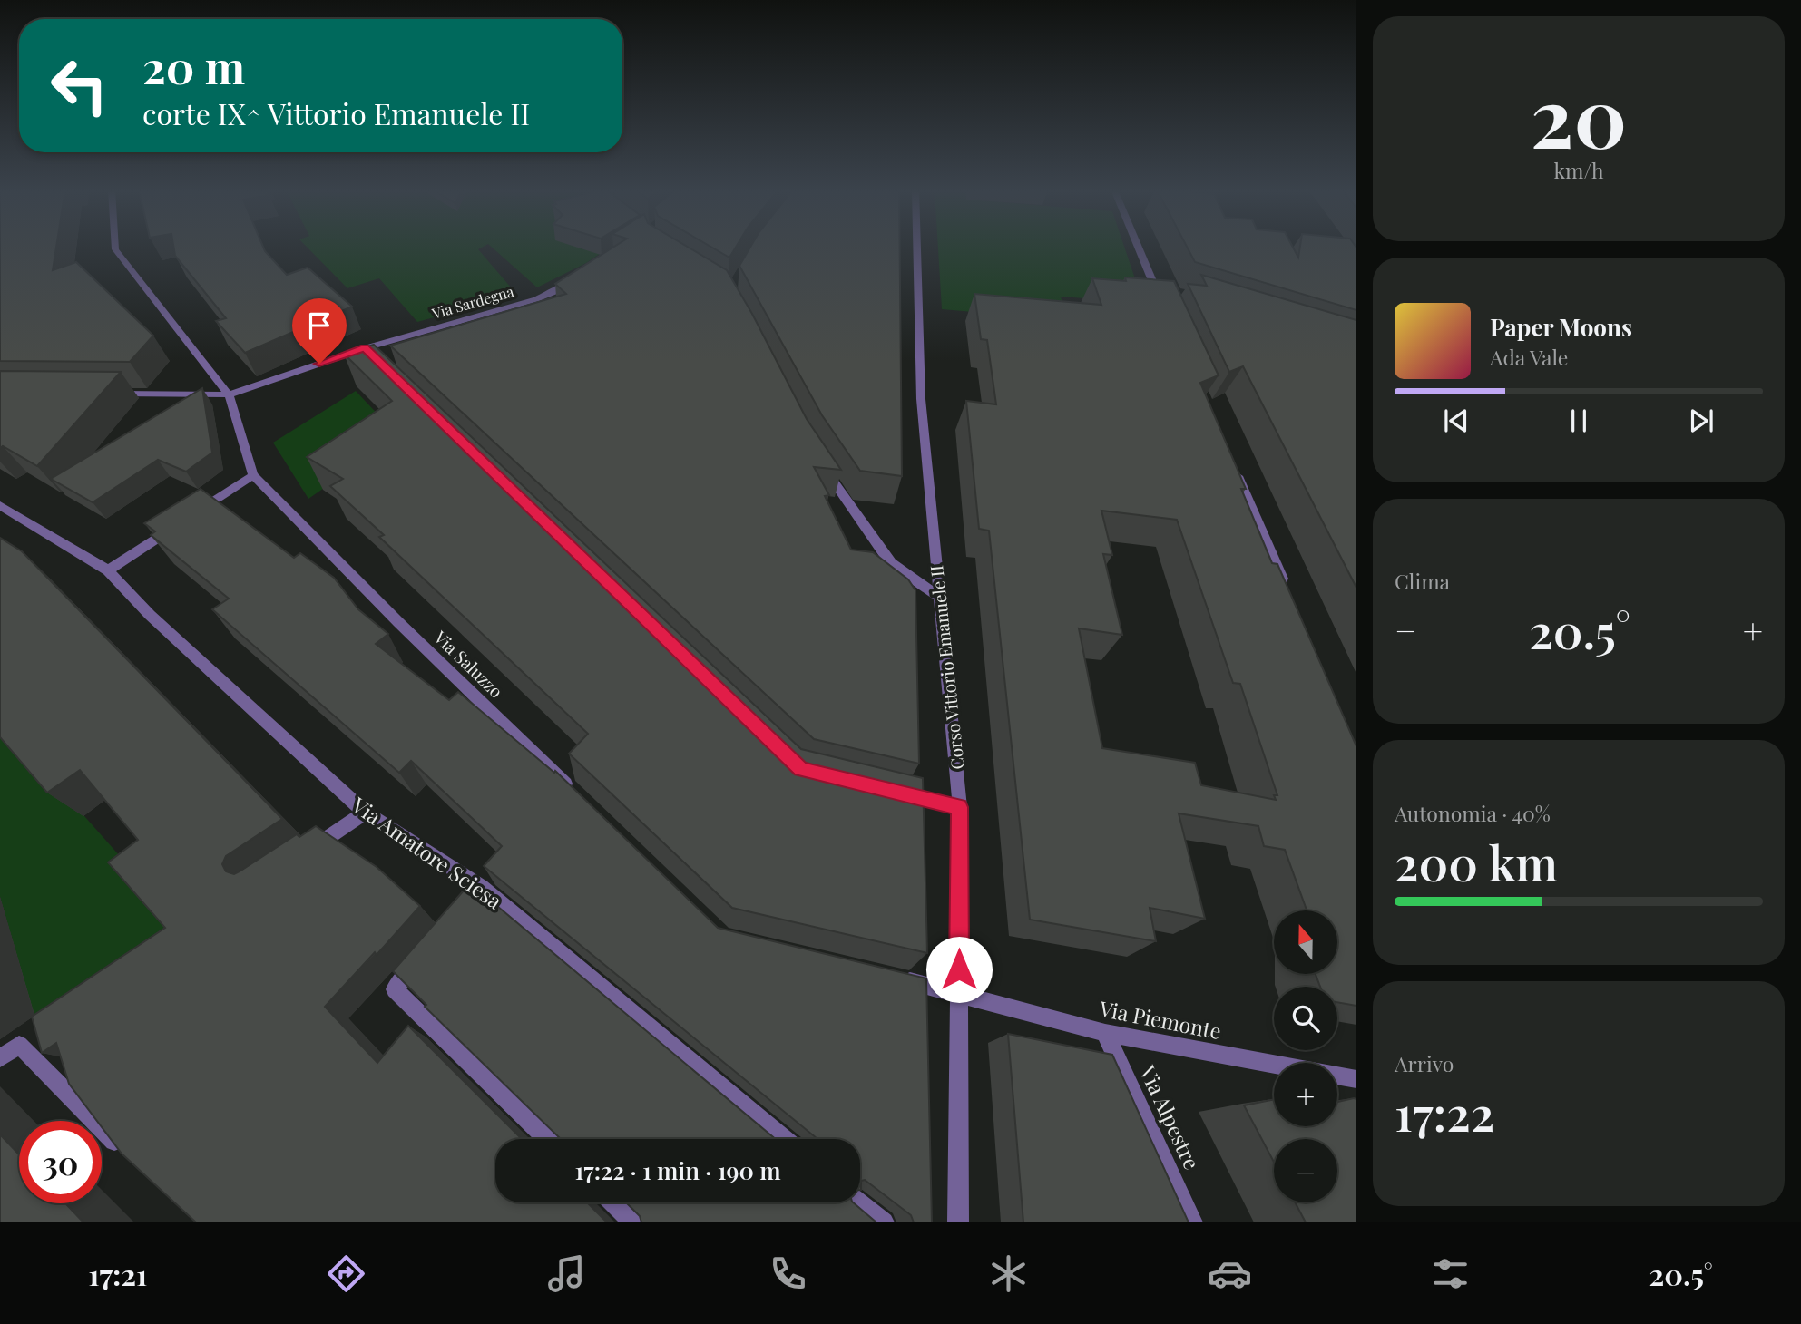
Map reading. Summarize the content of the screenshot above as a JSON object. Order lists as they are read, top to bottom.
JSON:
{
  "streets": {
    "street": [
      "Via Sardegna",
      "Via Saluzzo",
      "Corso Vittorio Emanuele II",
      "Via Amatore Sciesa",
      "Via Piemonte",
      "Via Alpestre"
    ]
  },
  "crossings": [
    ["Via Sardegna", "Via Saluzzo"],
    ["Corso Vittorio Emanuele II", "Via Piemonte"],
    ["Via Piemonte", "Via Alpestre"]
  ],
  "north": "top",
  "page": {
    "tile": [
      ["20", "km/h"],
      "Clima",
      ["Autonomia · 40%", "200 km"],
      ["Arrivo", "17:22"]
    ],
    "turn": ["20 m", "corte IX^ Vittorio Emanuele II"],
    "song": ["Paper Moons", "Ada Vale"],
    "heat": ["−", "20.5°", "+"],
    "map_buttons": ["+", "−"],
    "limit": "30",
    "trip": "17:22 · 1 min · 190 m",
    "tabs": ["17:21", "20.5°"]
  }
}
